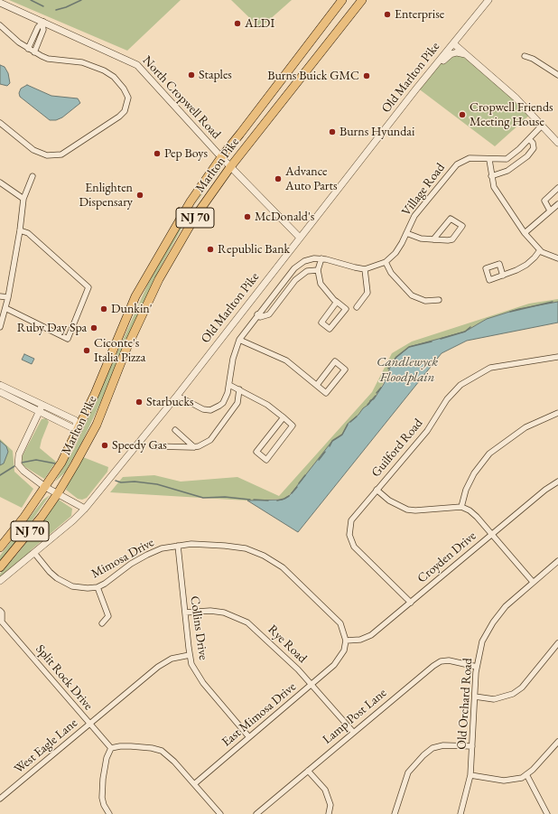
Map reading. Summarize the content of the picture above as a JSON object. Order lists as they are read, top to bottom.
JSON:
{
  "streets": {
    "highway": ["Marlton Pike", "NJ 70"],
    "street": [
      "Old Marlton Pike",
      "North Cropwell Road",
      "Village Road",
      "Guilford Road",
      "Croyden Drive",
      "Mimosa Drive",
      "Collins Drive",
      "Rye Road",
      "Split Rock Drive",
      "Old Orchard Road",
      "East Mimosa Drive",
      "Lamp Post Lane",
      "West Eagle Lane"
    ]
  },
  "crossings": [
    ["Old Marlton Pike", "North Cropwell Road"],
    ["Old Marlton Pike", "Village Road"],
    ["Old Marlton Pike", "Mimosa Drive"],
    ["North Cropwell Road", "Marlton Pike"],
    ["Guilford Road", "Croyden Drive"],
    ["Croyden Drive", "Mimosa Drive"],
    ["Croyden Drive", "East Mimosa Drive"],
    ["Mimosa Drive", "Collins Drive"],
    ["Mimosa Drive", "East Mimosa Drive"],
    ["Collins Drive", "Rye Road"],
    ["Collins Drive", "East Mimosa Drive"],
    ["Collins Drive", "West Eagle Lane"],
    ["Rye Road", "East Mimosa Drive"],
    ["Rye Road", "Lamp Post Lane"],
    ["Split Rock Drive", "West Eagle Lane"],
    ["Old Orchard Road", "Lamp Post Lane"]
  ],
  "water": ["Candlewyck Floodplain"],
  "places": [
    "Enterprise",
    "ALDI",
    "Staples",
    "Burns Buick GMC",
    "Cropwell Friends Meeting House",
    "Burns Hyundai",
    "Pep Boys",
    "Advance Auto Parts",
    "Enlighten Dispensary",
    "McDonald's",
    "Republic Bank",
    "Dunkin'",
    "Ruby Day Spa",
    "Ciconte's Italia Pizza",
    "Starbucks",
    "Speedy Gas"
  ]
}
